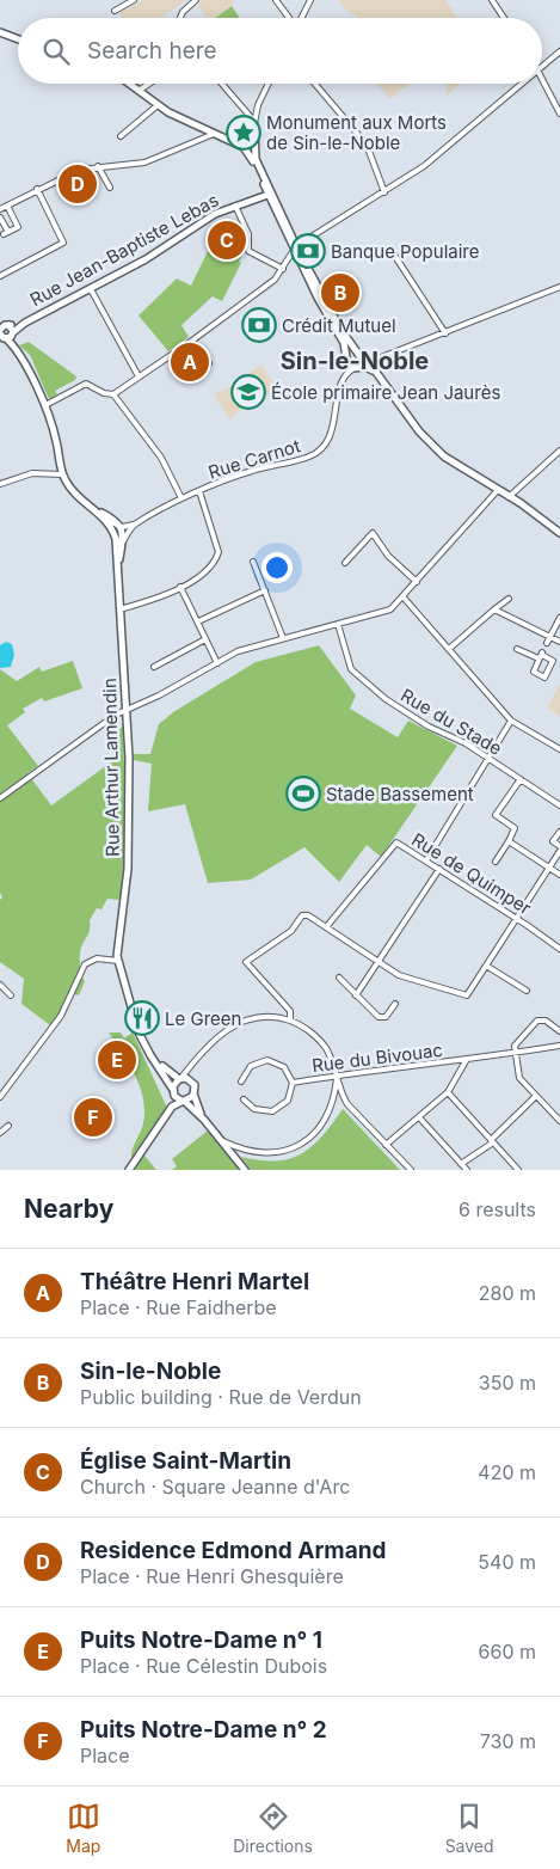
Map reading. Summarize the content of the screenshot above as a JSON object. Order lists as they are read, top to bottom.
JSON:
{
  "streets": {
    "street": [
      "Rue Jean-Baptiste Lebas",
      "Rue Carnot",
      "Rue du Stade",
      "Rue Arthur Lamendin",
      "Rue de Quimper",
      "Rue du Bivouac"
    ]
  },
  "districts": ["Sin-le-Noble"],
  "places": {
    "place": ["Monument aux Morts de Sin-le-Noble"],
    "bank": ["Banque Populaire", "Crédit Mutuel"],
    "school or university": ["École primaire Jean Jaurès"],
    "sports": ["Stade Bassement"],
    "restaurant": ["Le Green"]
  },
  "page": {
    "search": "Search here",
    "pins": [
      "D",
      "C",
      "B",
      "A",
      "E",
      "F"
    ],
    "heading": ["Nearby", "6 results"],
    "list": [
      {
        "mark": "A",
        "name": "Théâtre Henri Martel",
        "note": "Place · Rue Faidherbe",
        "value": "280 m"
      },
      {
        "mark": "B",
        "name": "Sin-le-Noble",
        "note": "Public building · Rue de Verdun",
        "value": "350 m"
      },
      {
        "mark": "C",
        "name": "Église Saint-Martin",
        "note": "Church · Square Jeanne d'Arc",
        "value": "420 m"
      },
      {
        "mark": "D",
        "name": "Residence Edmond Armand",
        "note": "Place · Rue Henri Ghesquière",
        "value": "540 m"
      },
      {
        "mark": "E",
        "name": "Puits Notre-Dame n° 1",
        "note": "Place · Rue Célestin Dubois",
        "value": "660 m"
      },
      {
        "mark": "F",
        "name": "Puits Notre-Dame n° 2",
        "note": "Place",
        "value": "730 m"
      }
    ],
    "nav": ["Map", "Directions", "Saved"]
  }
}
